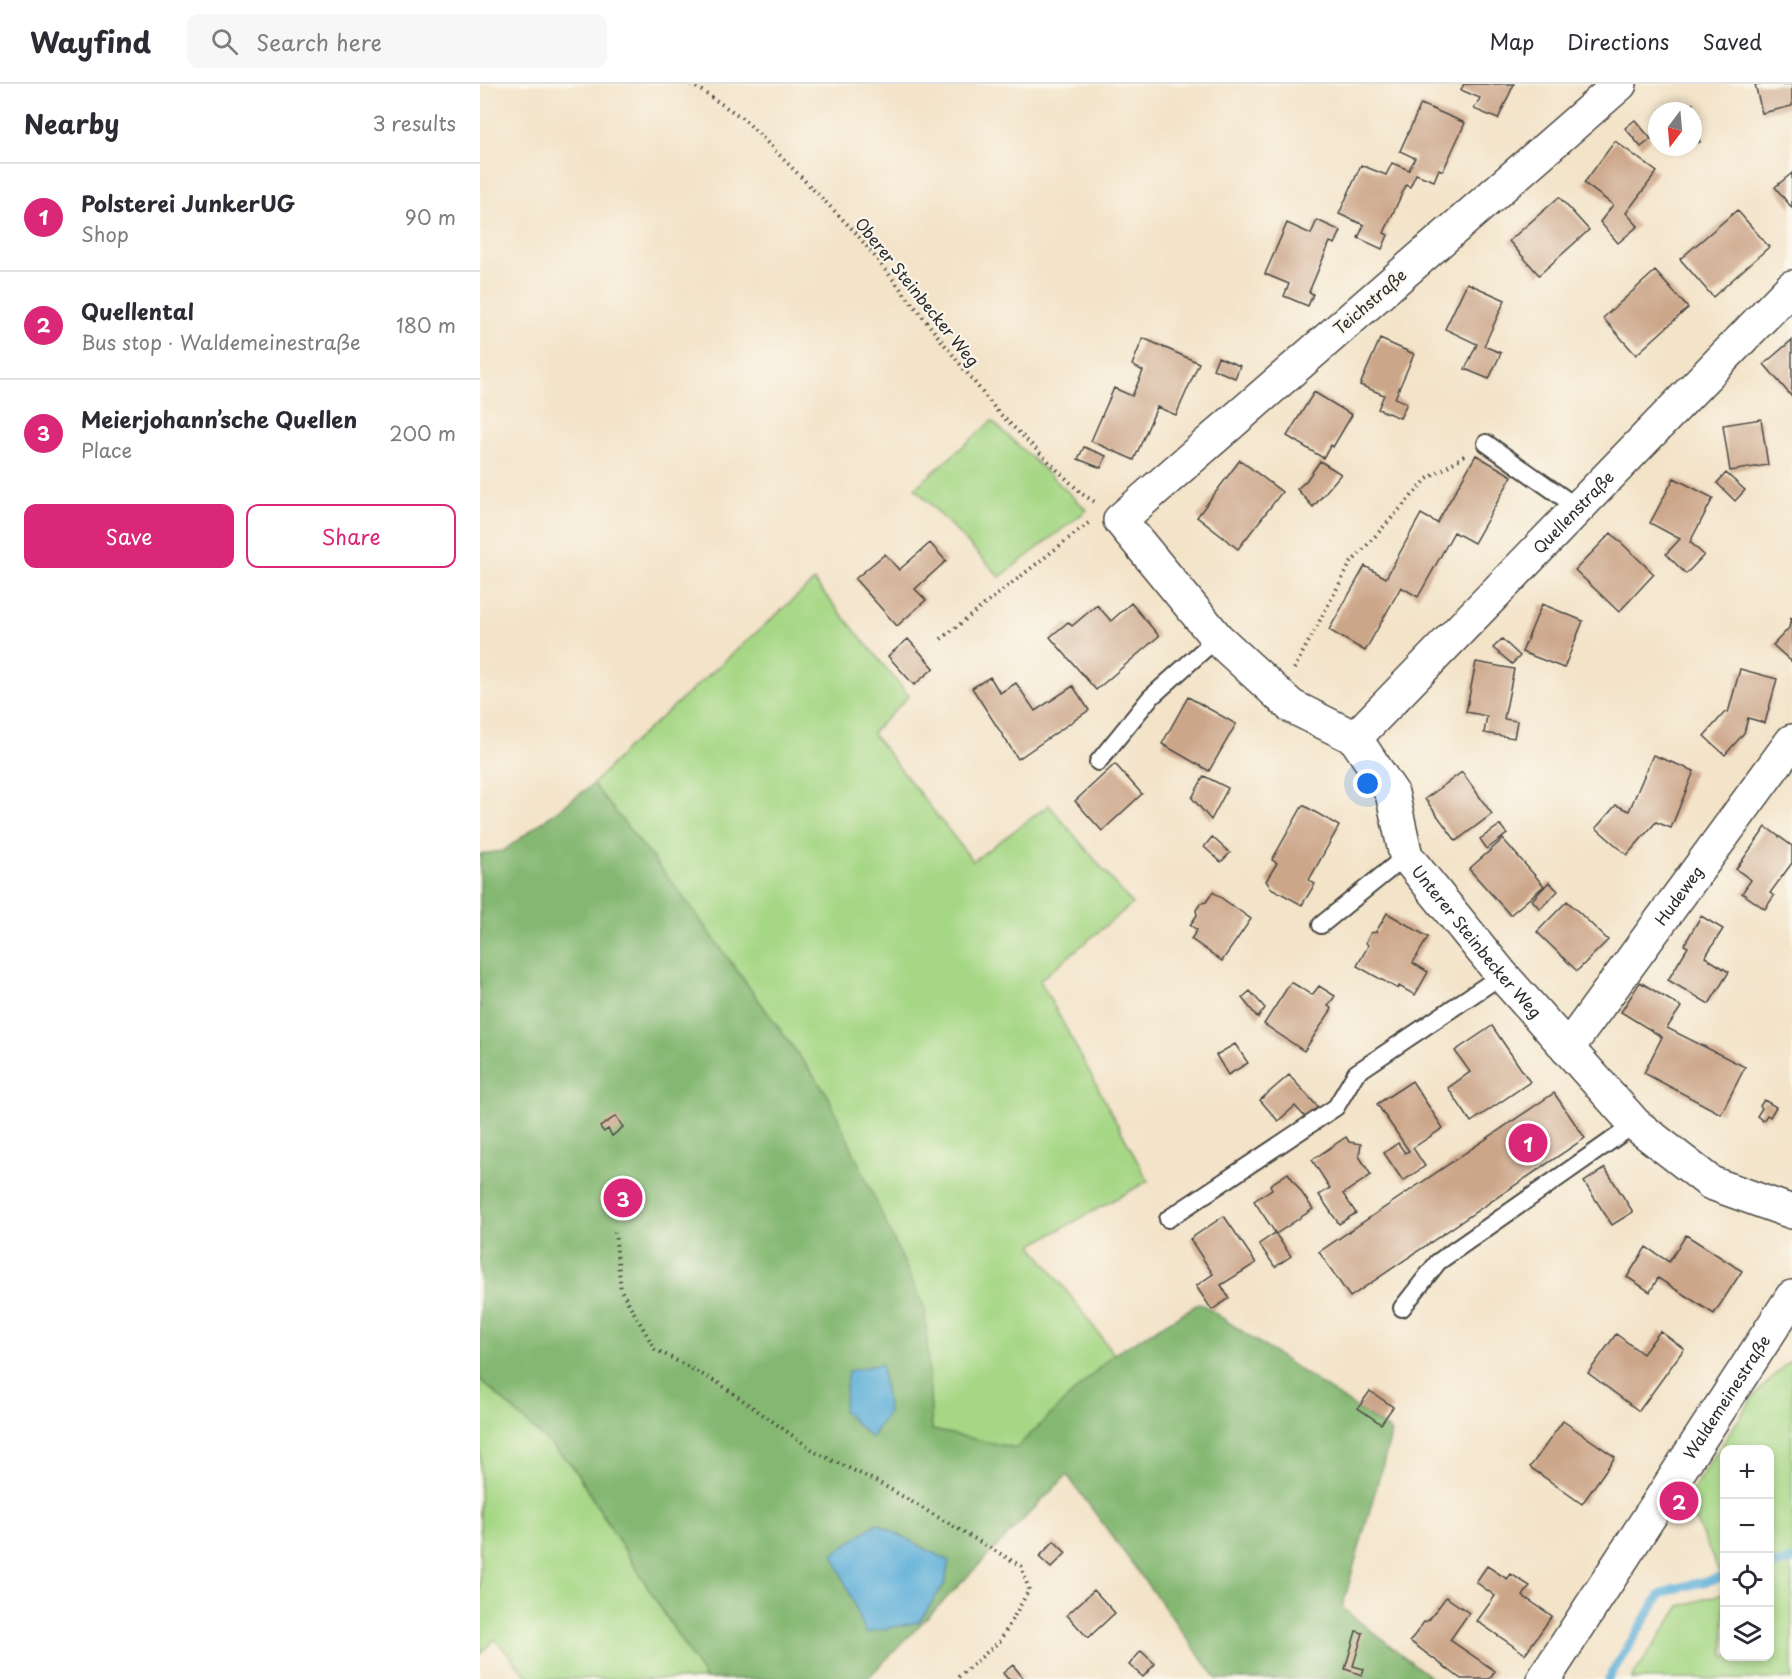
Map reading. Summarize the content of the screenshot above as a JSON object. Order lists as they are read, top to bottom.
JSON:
{
  "streets": {
    "street": [
      "Teichstraße",
      "Quellenstraße",
      "Hudeweg",
      "Unterer Steinbecker Weg",
      "Waldemeinestraße"
    ],
    "path": ["Oberer Steinbecker Weg"]
  },
  "crossings": [
    ["Oberer Steinbecker Weg", "Teichstraße"],
    ["Oberer Steinbecker Weg", "Unterer Steinbecker Weg"],
    ["Teichstraße", "Unterer Steinbecker Weg"],
    ["Quellenstraße", "Unterer Steinbecker Weg"],
    ["Hudeweg", "Unterer Steinbecker Weg"]
  ],
  "north": "bottom",
  "page": {
    "header": "Wayfind",
    "search": "Search here",
    "nav": ["Map", "Directions", "Saved"],
    "heading": ["Nearby", "3 results"],
    "list": [
      {
        "mark": "1",
        "name": "Polsterei JunkerUG",
        "note": "Shop",
        "value": "90 m"
      },
      {
        "mark": "2",
        "name": "Quellental",
        "note": "Bus stop · Waldemeinestraße",
        "value": "180 m"
      },
      {
        "mark": "3",
        "name": "Meierjohann’sche Quellen",
        "note": "Place",
        "value": "200 m"
      }
    ],
    "buttons": ["Save", "Share"],
    "pins": ["1", "3", "2"],
    "map_buttons": ["+", "−"]
  }
}
